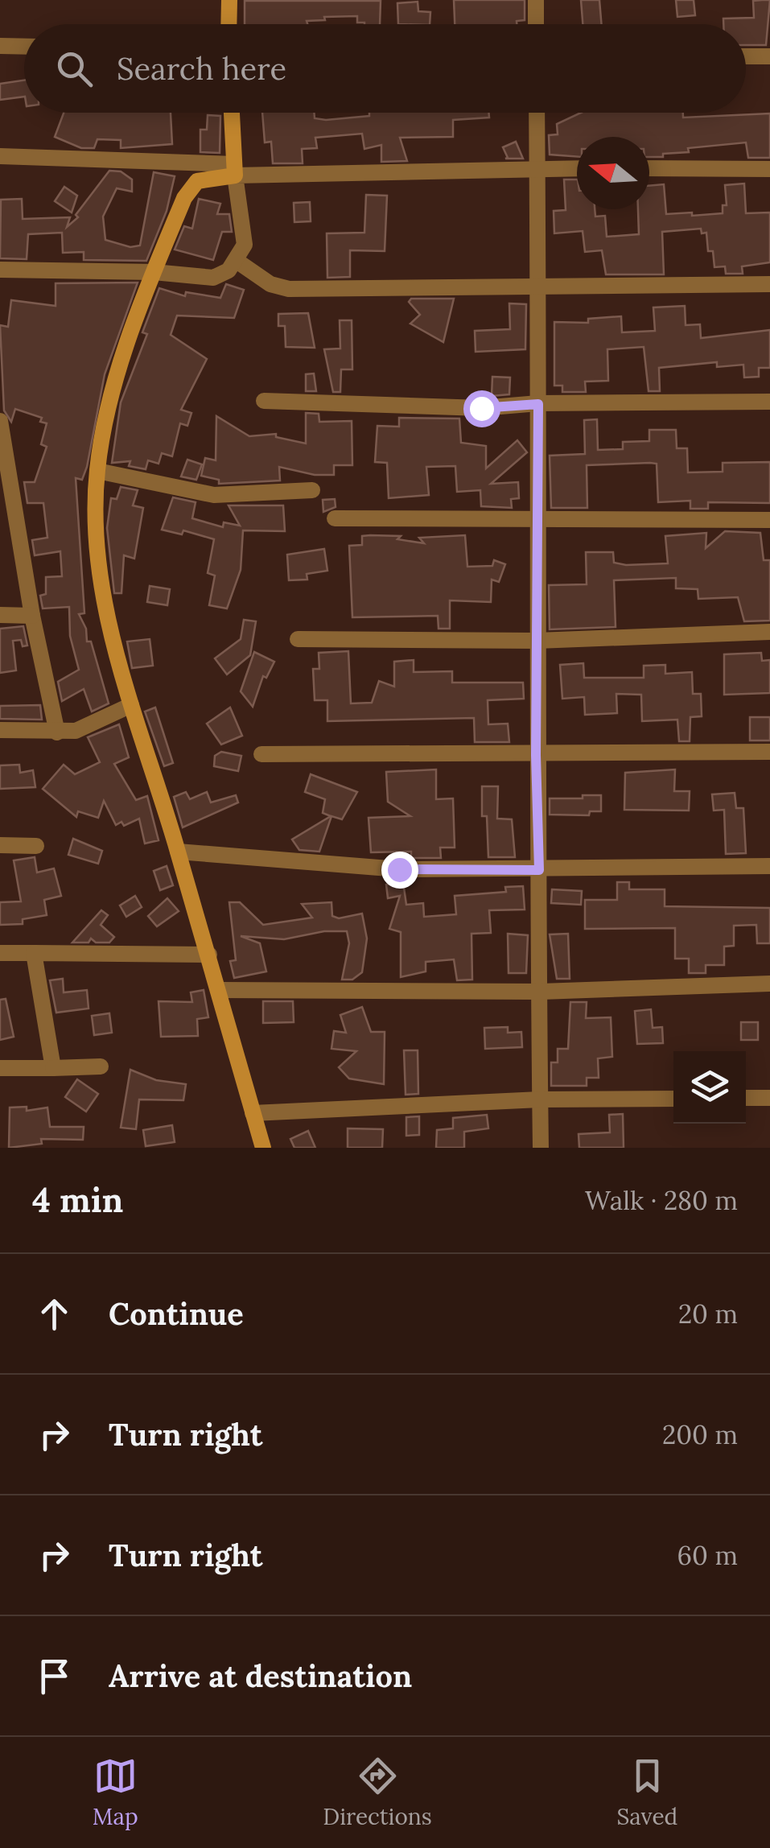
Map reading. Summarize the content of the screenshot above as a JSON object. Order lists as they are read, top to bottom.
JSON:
{
  "north": "left",
  "page": {
    "search": "Search here",
    "heading": ["4 min", "Walk · 280 m"],
    "list": [
      ["Continue", "20 m"],
      ["Turn right", "200 m"],
      ["Turn right", "60 m"],
      "Arrive at destination"
    ],
    "nav": ["Map", "Directions", "Saved"]
  }
}
